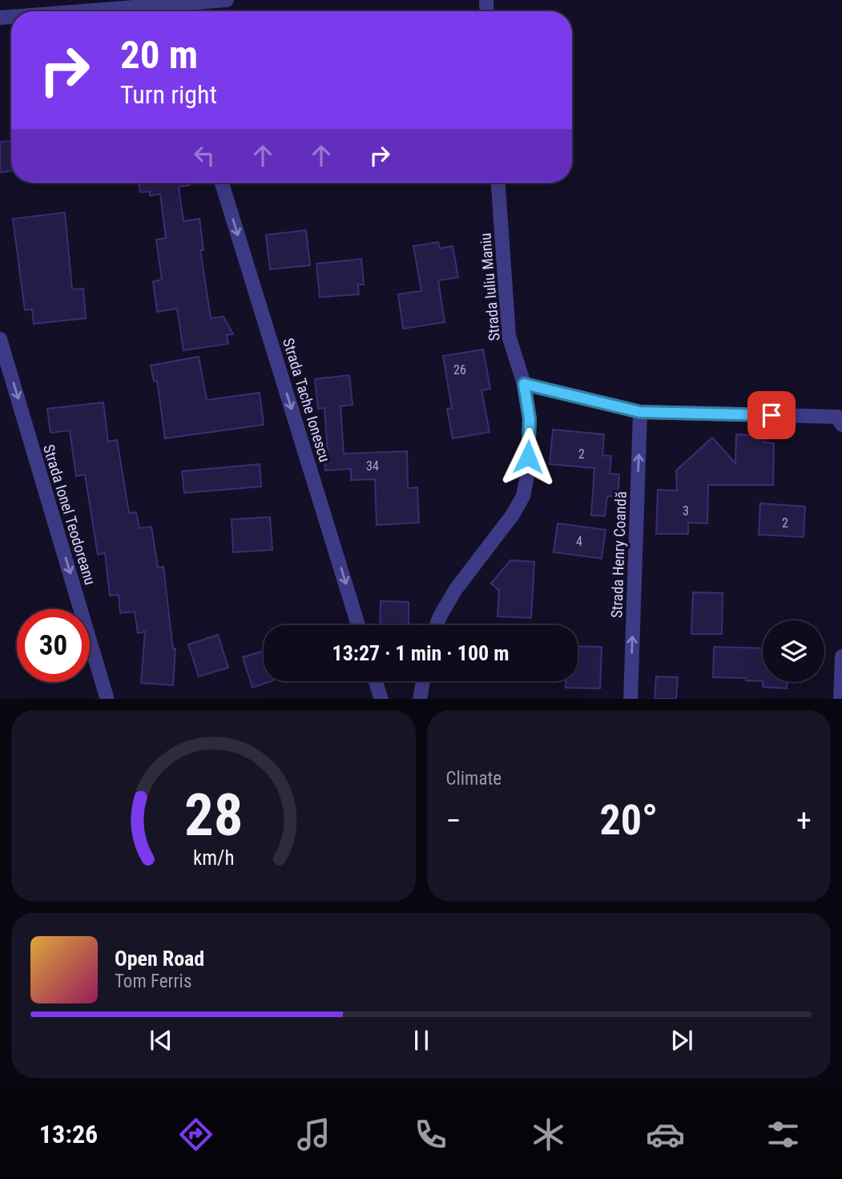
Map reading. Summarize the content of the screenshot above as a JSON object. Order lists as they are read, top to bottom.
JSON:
{
  "streets": {
    "street": [
      "Strada Iuliu Maniu",
      "Strada Tache Ionescu",
      "Strada Ionel Teodoreanu",
      "Strada Henry Coandă"
    ]
  },
  "one_way": ["Strada Tache Ionescu", "Strada Ionel Teodoreanu", "Strada Henry Coandă"],
  "house_numbers": [
    "26",
    "2",
    "34",
    "3",
    "2",
    "4"
  ],
  "page": {
    "turn": ["20 m", "Turn right"],
    "limit": "30",
    "trip": "13:27 · 1 min · 100 m",
    "tile": "Climate",
    "heat": ["−", "20°", "+"],
    "song": ["Open Road", "Tom Ferris"],
    "tabs": "13:26",
    "gauge": ["28", "km/h"]
  }
}
